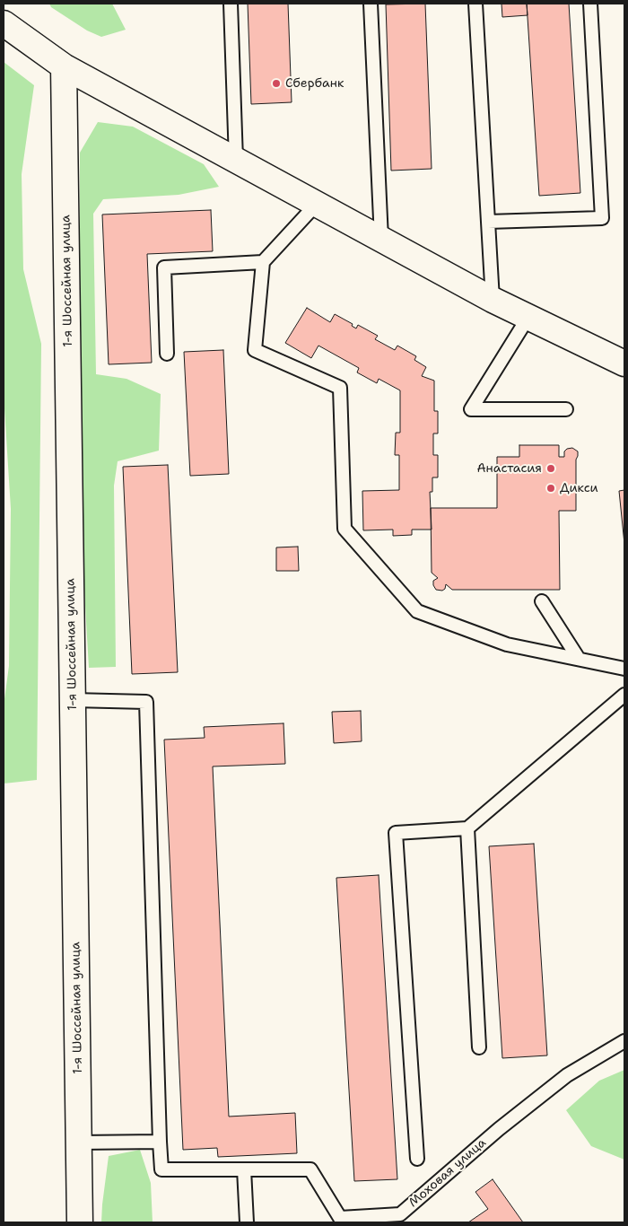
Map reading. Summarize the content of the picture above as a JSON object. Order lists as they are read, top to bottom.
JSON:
{
  "streets": {
    "street": ["1-я Шоссейная улица"],
    "lane": ["Моховая улица"]
  },
  "places": ["Сбербанк", "Анастасия", "Дикси"]
}
